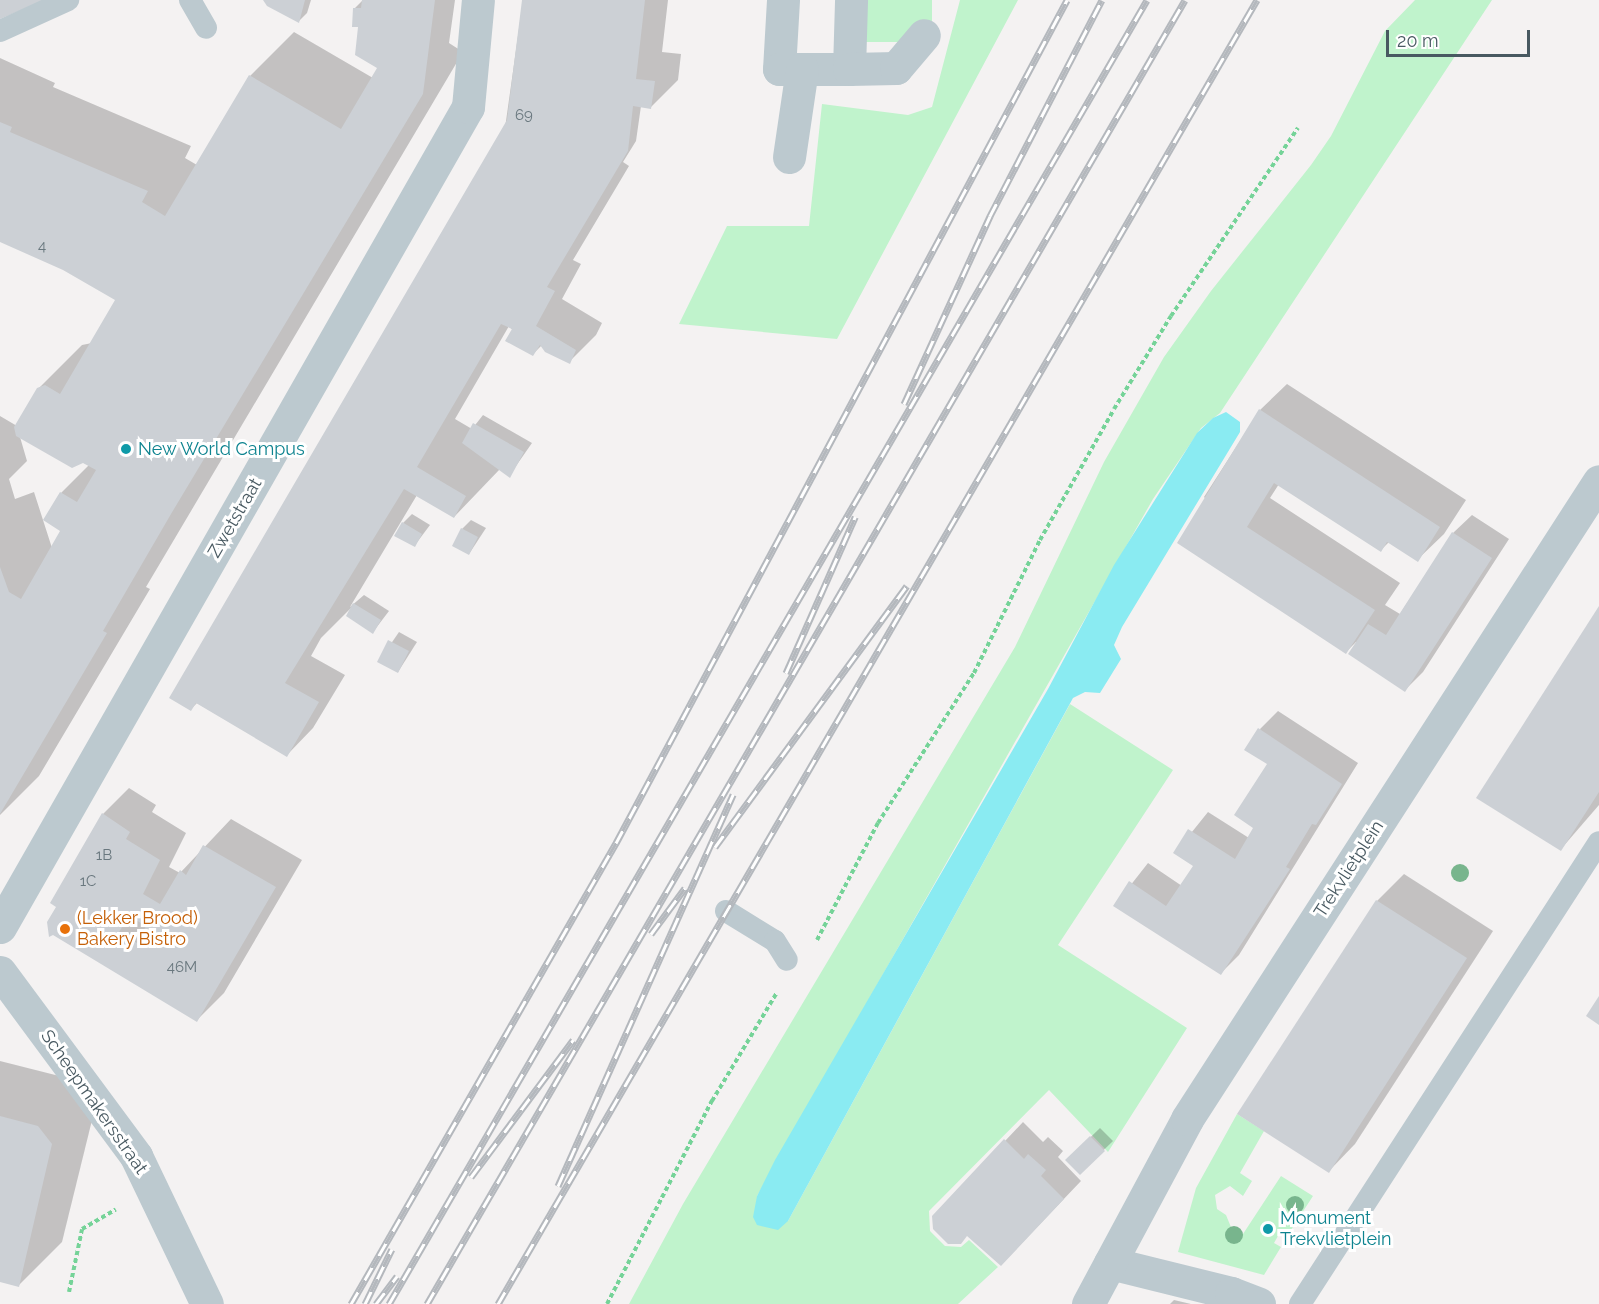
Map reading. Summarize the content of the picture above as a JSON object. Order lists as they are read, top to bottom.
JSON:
{
  "streets": {
    "street": ["Zwetstraat", "Trekvlietplein", "Scheepmakersstraat"]
  },
  "places": ["New World Campus", "(Lekker Brood) Bakery Bistro", "Monument Trekvlietplein"],
  "house_numbers": [
    "69",
    "4",
    "1B",
    "1C",
    "46M"
  ],
  "scale_bar": "20 m"
}
